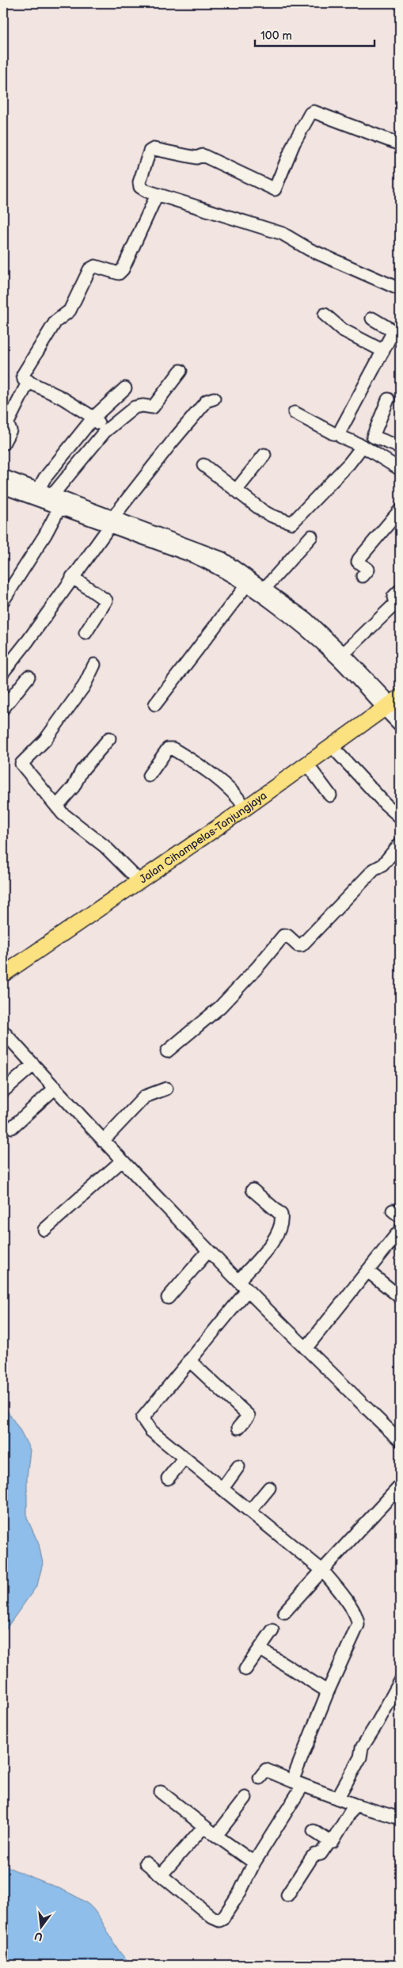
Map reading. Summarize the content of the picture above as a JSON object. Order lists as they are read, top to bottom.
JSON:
{
  "streets": {
    "main road": ["Jalan Cihampelas-Tanjungjaya"]
  },
  "scale_bar": "100 m",
  "north": "bottom"
}
